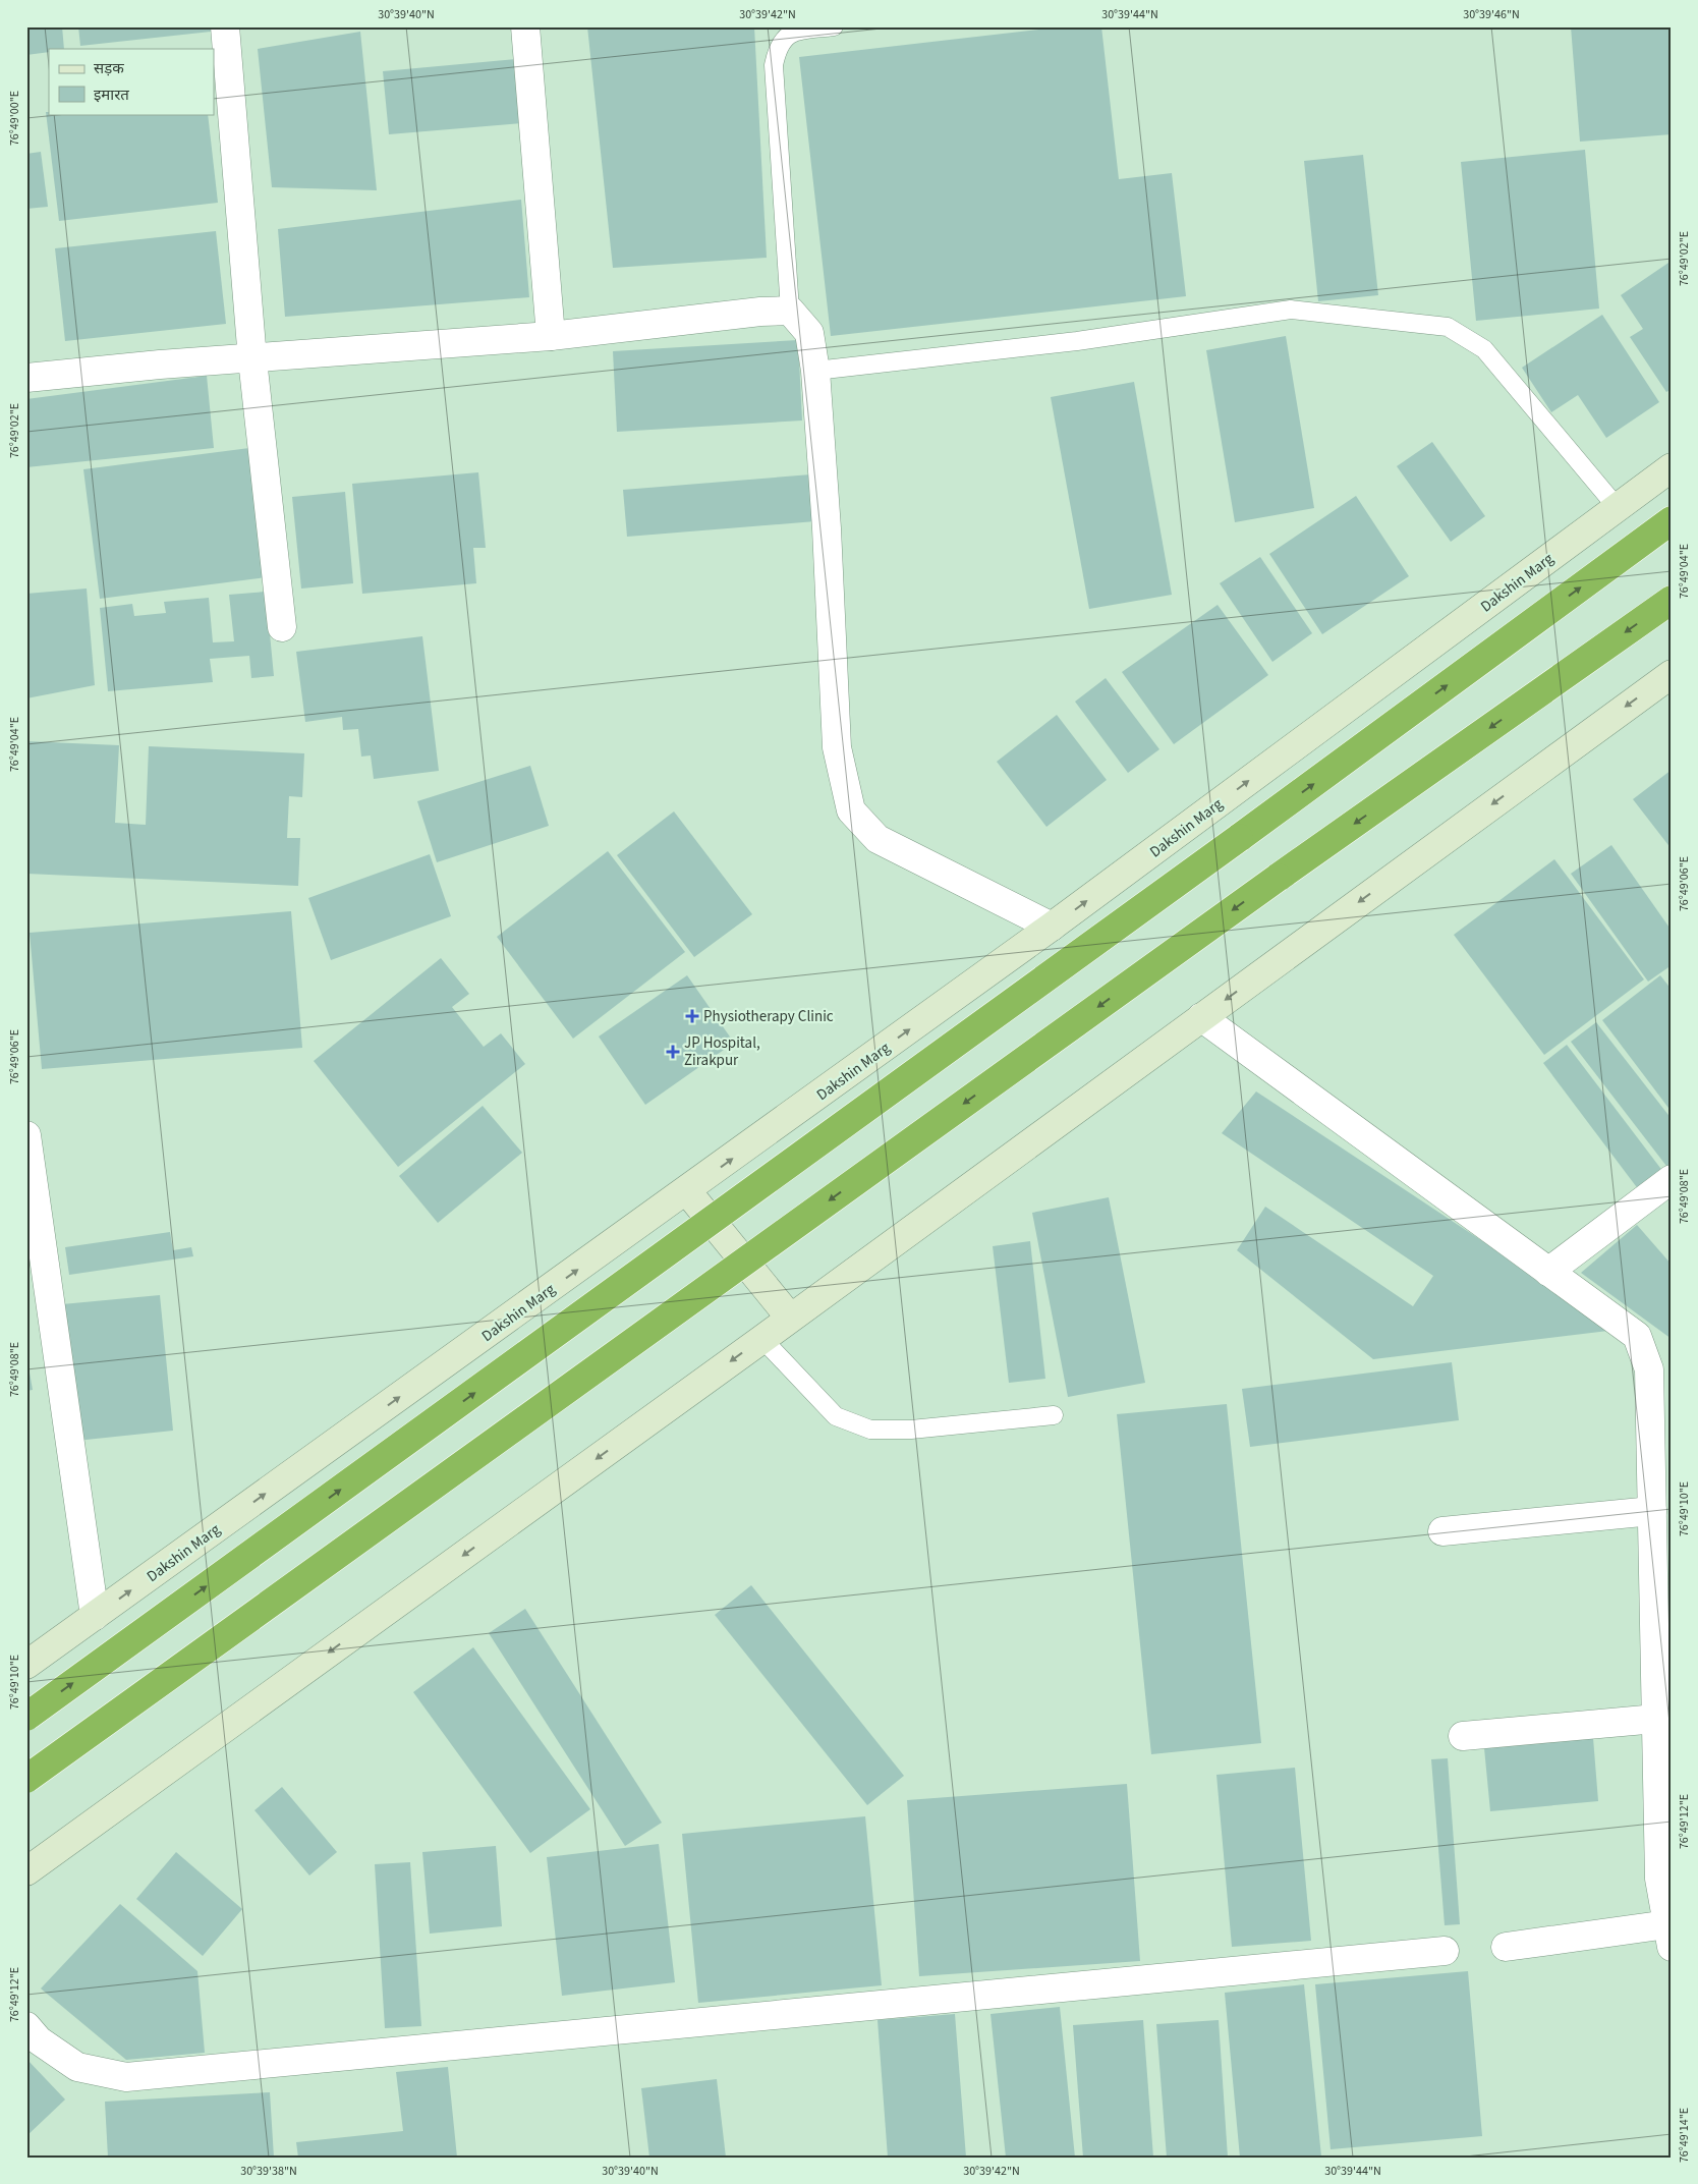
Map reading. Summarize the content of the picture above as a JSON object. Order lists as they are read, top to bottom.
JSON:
{
  "streets": {
    "street": ["Dakshin Marg"]
  },
  "places": {
    "health": ["Physiotherapy Clinic", "JP Hospital, Zirakpur"]
  },
  "legend": ["सड़क", "इमारत"],
  "coordinates": [
    "30°39'40\"N",
    "30°39'42\"N",
    "30°39'44\"N",
    "30°39'46\"N",
    "76°49'00\"E",
    "76°49'02\"E",
    "76°49'04\"E",
    "76°49'06\"E",
    "76°49'08\"E",
    "76°49'10\"E",
    "76°49'12\"E",
    "76°49'14\"E",
    "30°39'38\"N"
  ]
}
